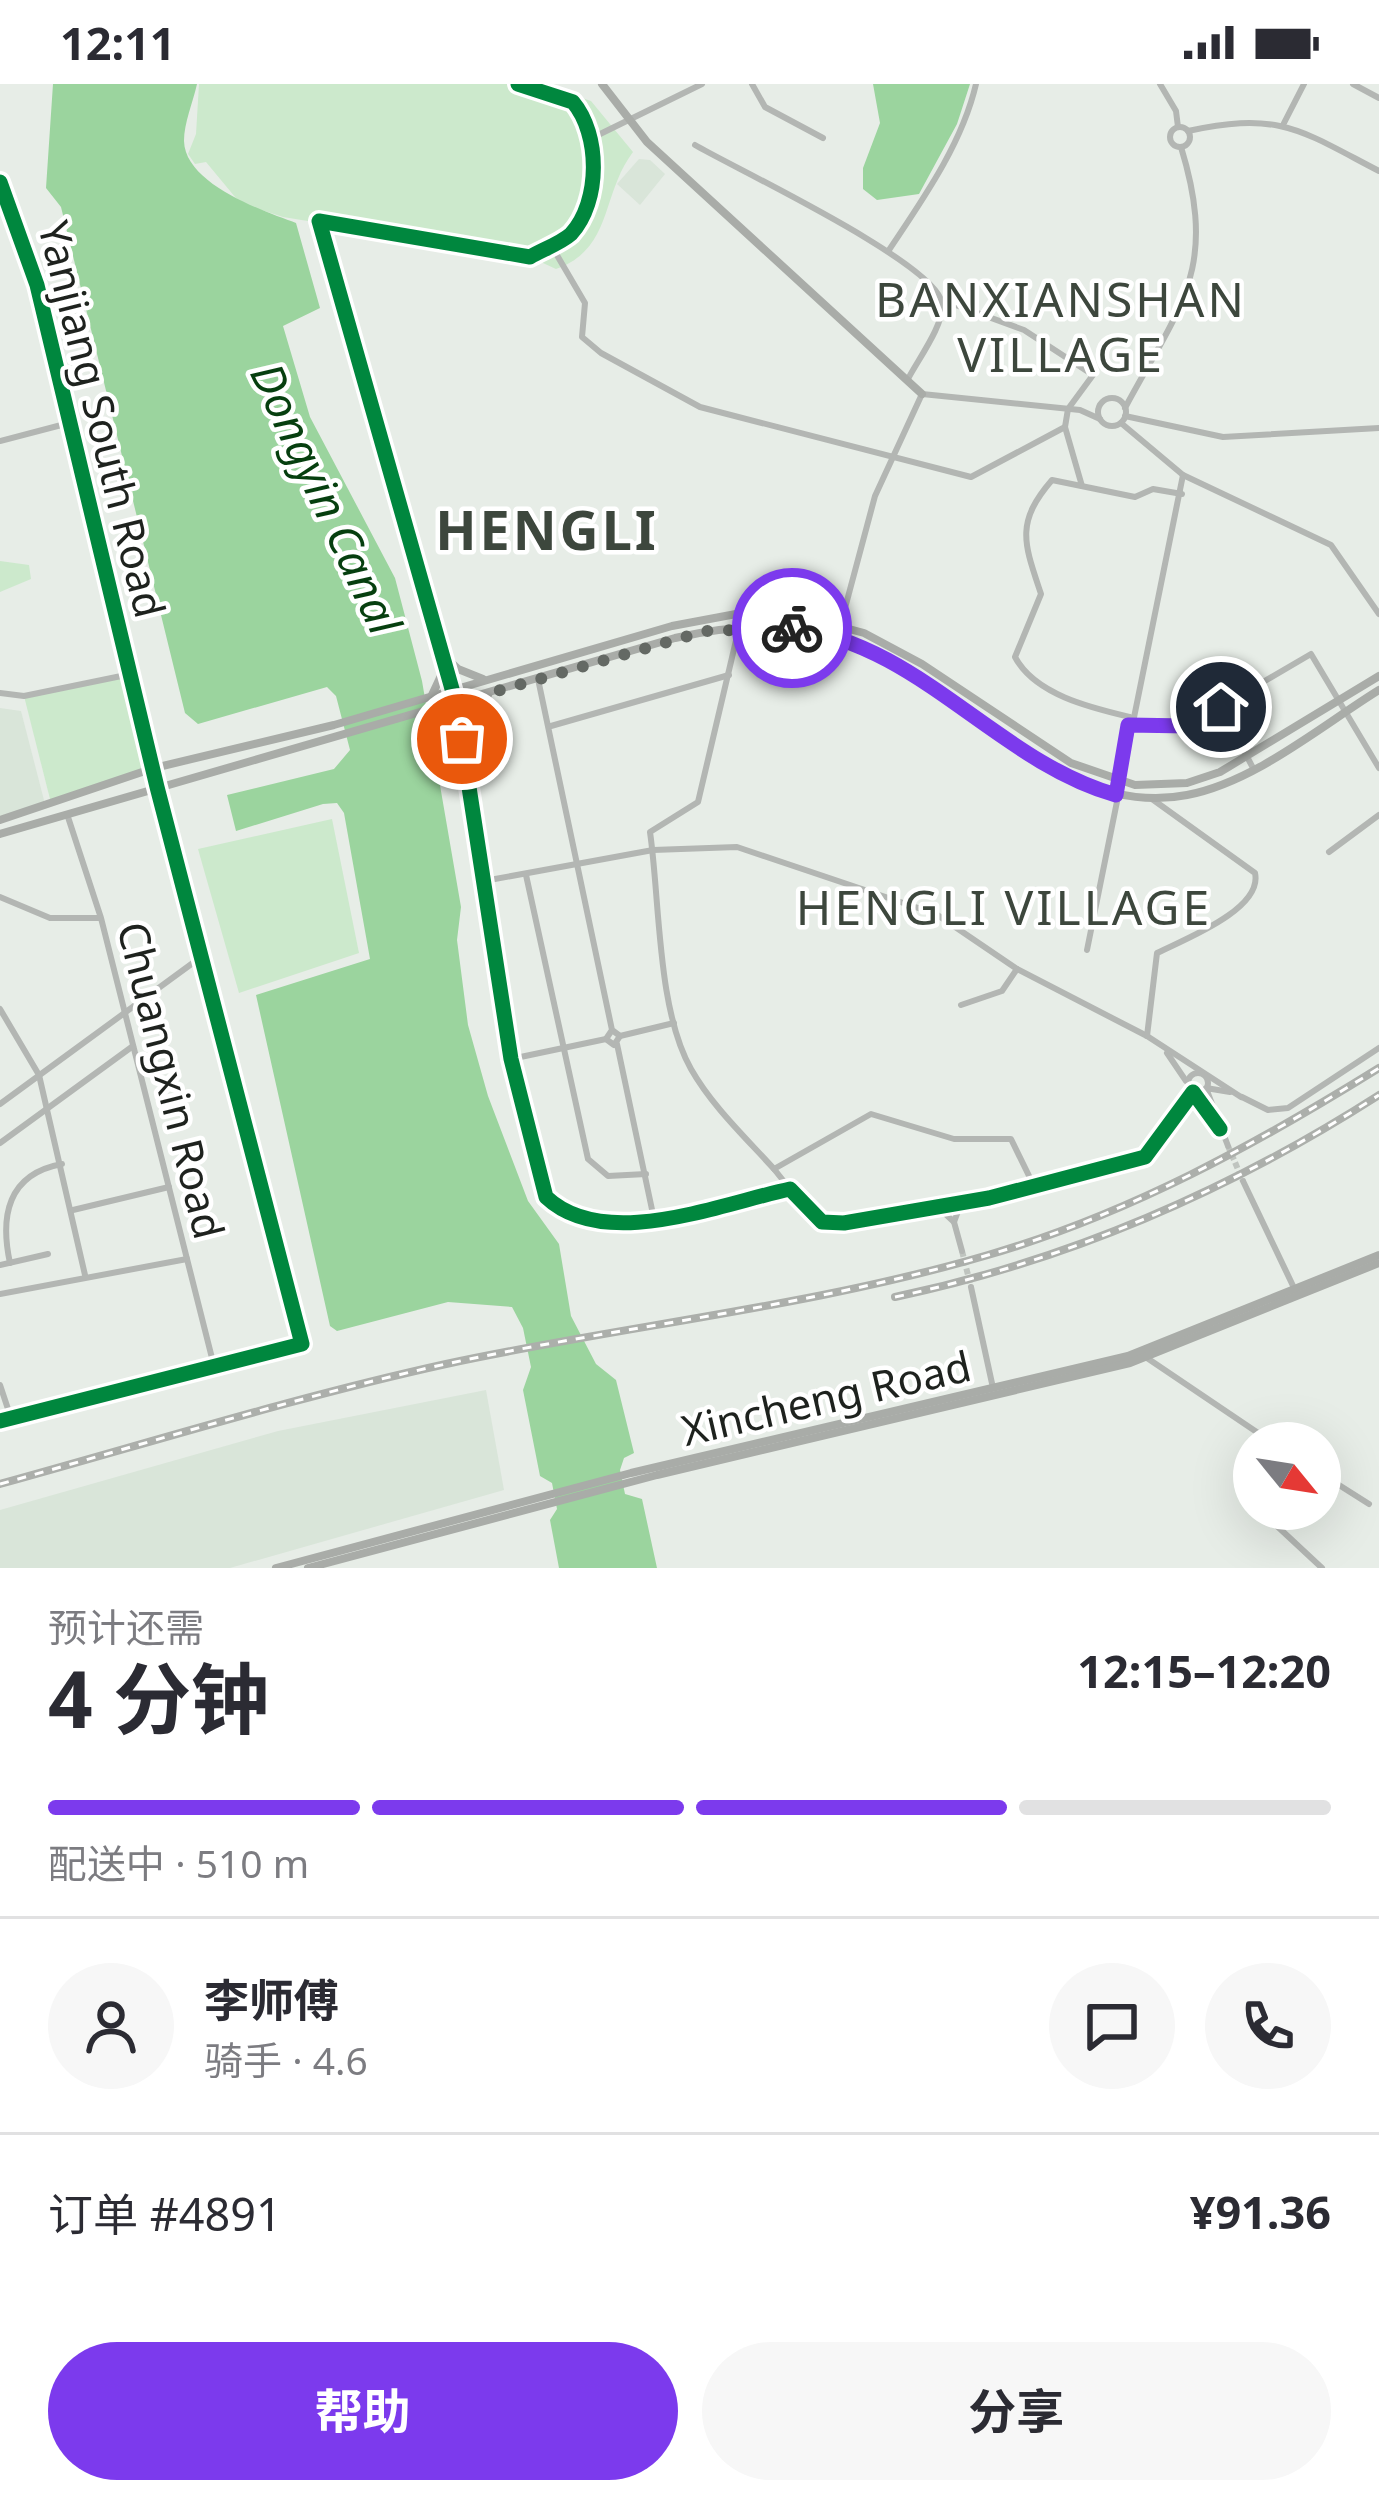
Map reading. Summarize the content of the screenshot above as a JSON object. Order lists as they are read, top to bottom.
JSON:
{
  "streets": {
    "street": ["Yanjiang South Road", "Chuangxin Road", "Xincheng Road"]
  },
  "districts": ["BANXIANSHAN VILLAGE", "HENGLI", "HENGLI VILLAGE"],
  "water": ["Dongyin Canal"],
  "north": "bottom right",
  "page": {
    "status": "12:11",
    "heading": ["4 分钟", "预计还需", "12:15–12:20"],
    "panel": [
      "李师傅",
      "骑手 · 4.6",
      "订单 #4891",
      "¥91.36"
    ],
    "bar": "配送中 · 510 m",
    "buttons": ["帮助", "分享"]
  }
}
